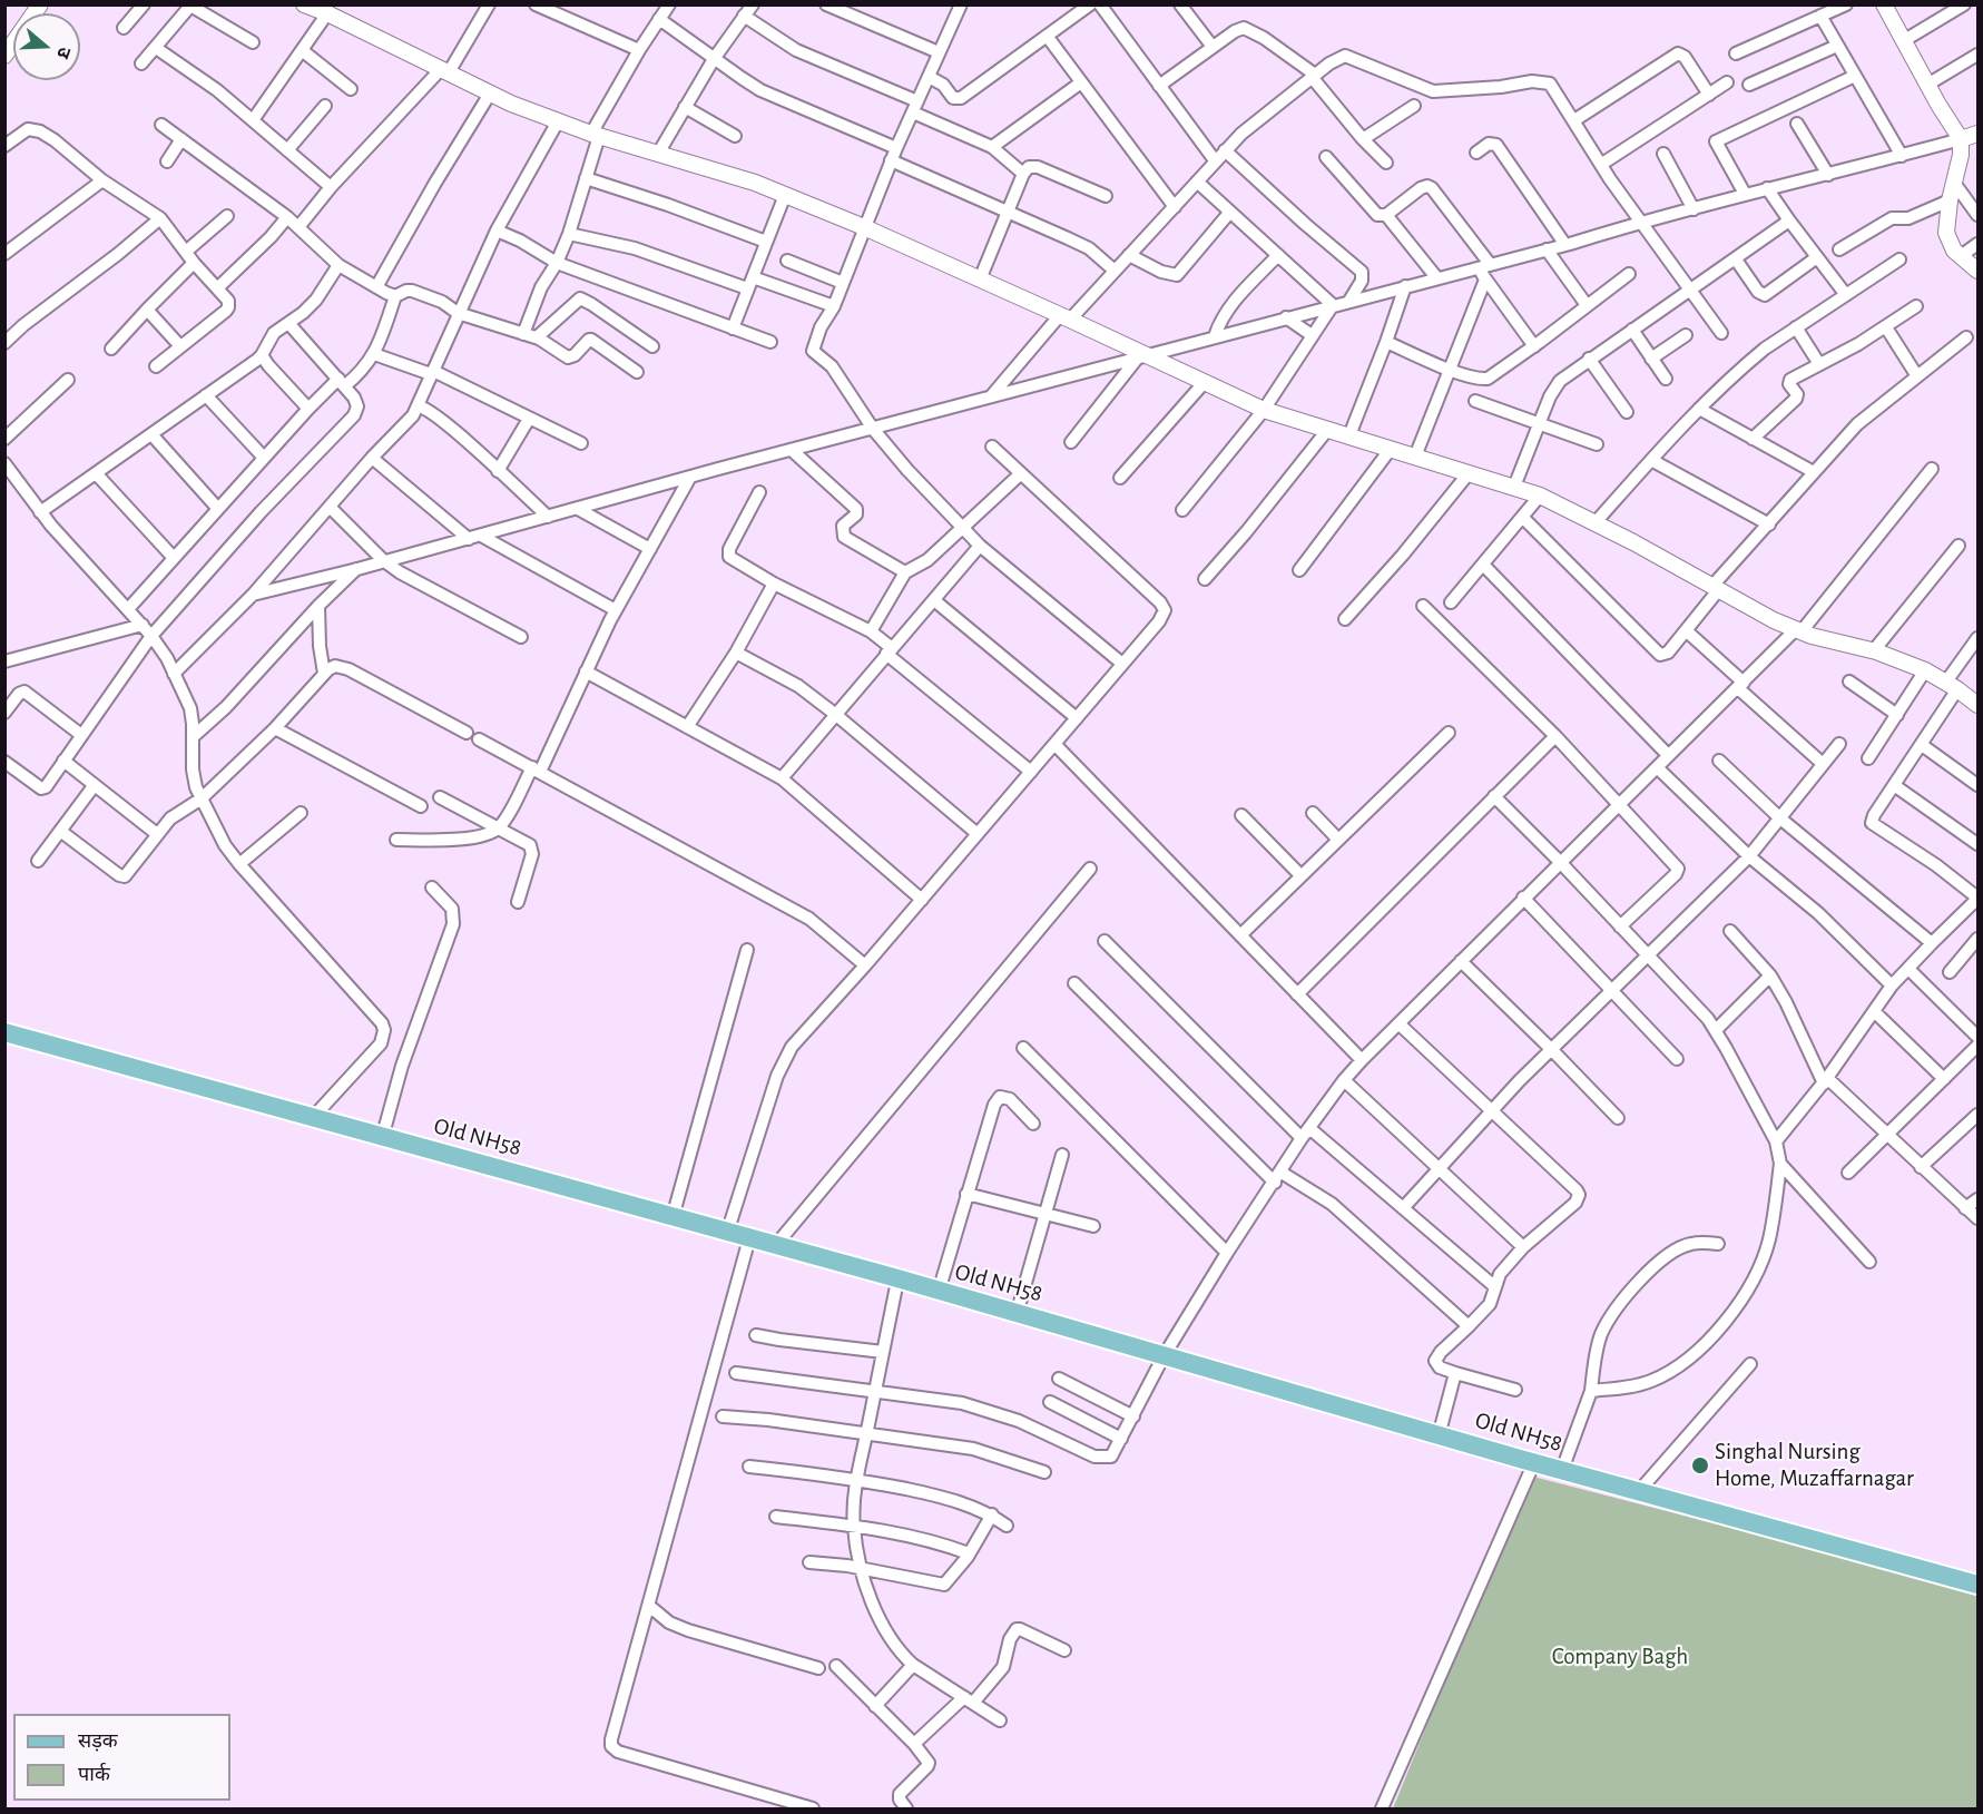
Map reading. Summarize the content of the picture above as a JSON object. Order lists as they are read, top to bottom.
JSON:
{
  "streets": {
    "main road": ["Old NH58"]
  },
  "parks": ["Company Bagh"],
  "places": ["Singhal Nursing Home, Muzaffarnagar"],
  "legend": ["सड़क", "पार्क"],
  "north": "right"
}
